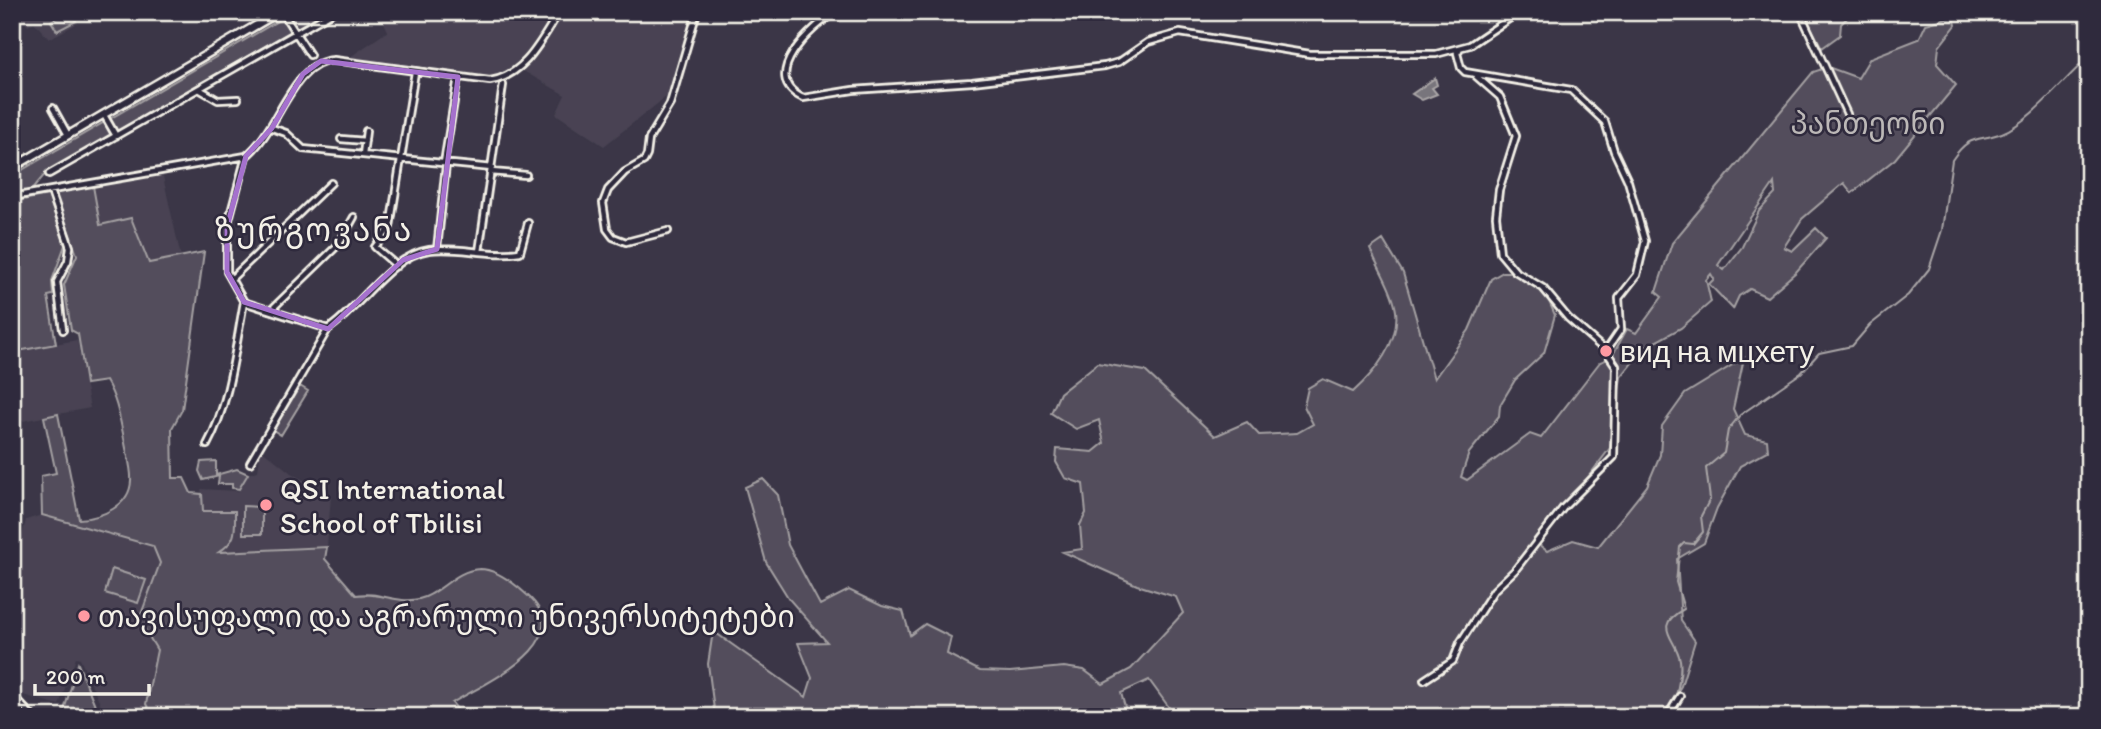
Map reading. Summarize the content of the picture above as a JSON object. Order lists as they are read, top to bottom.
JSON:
{
  "districts": ["ზურგოვანა"],
  "parks": ["პანთეონი"],
  "places": ["вид на мцхету", "QSI International School of Tbilisi", "თავისუფალი და აგრარული უნივერსიტეტები"],
  "scale_bar": "200 m"
}
